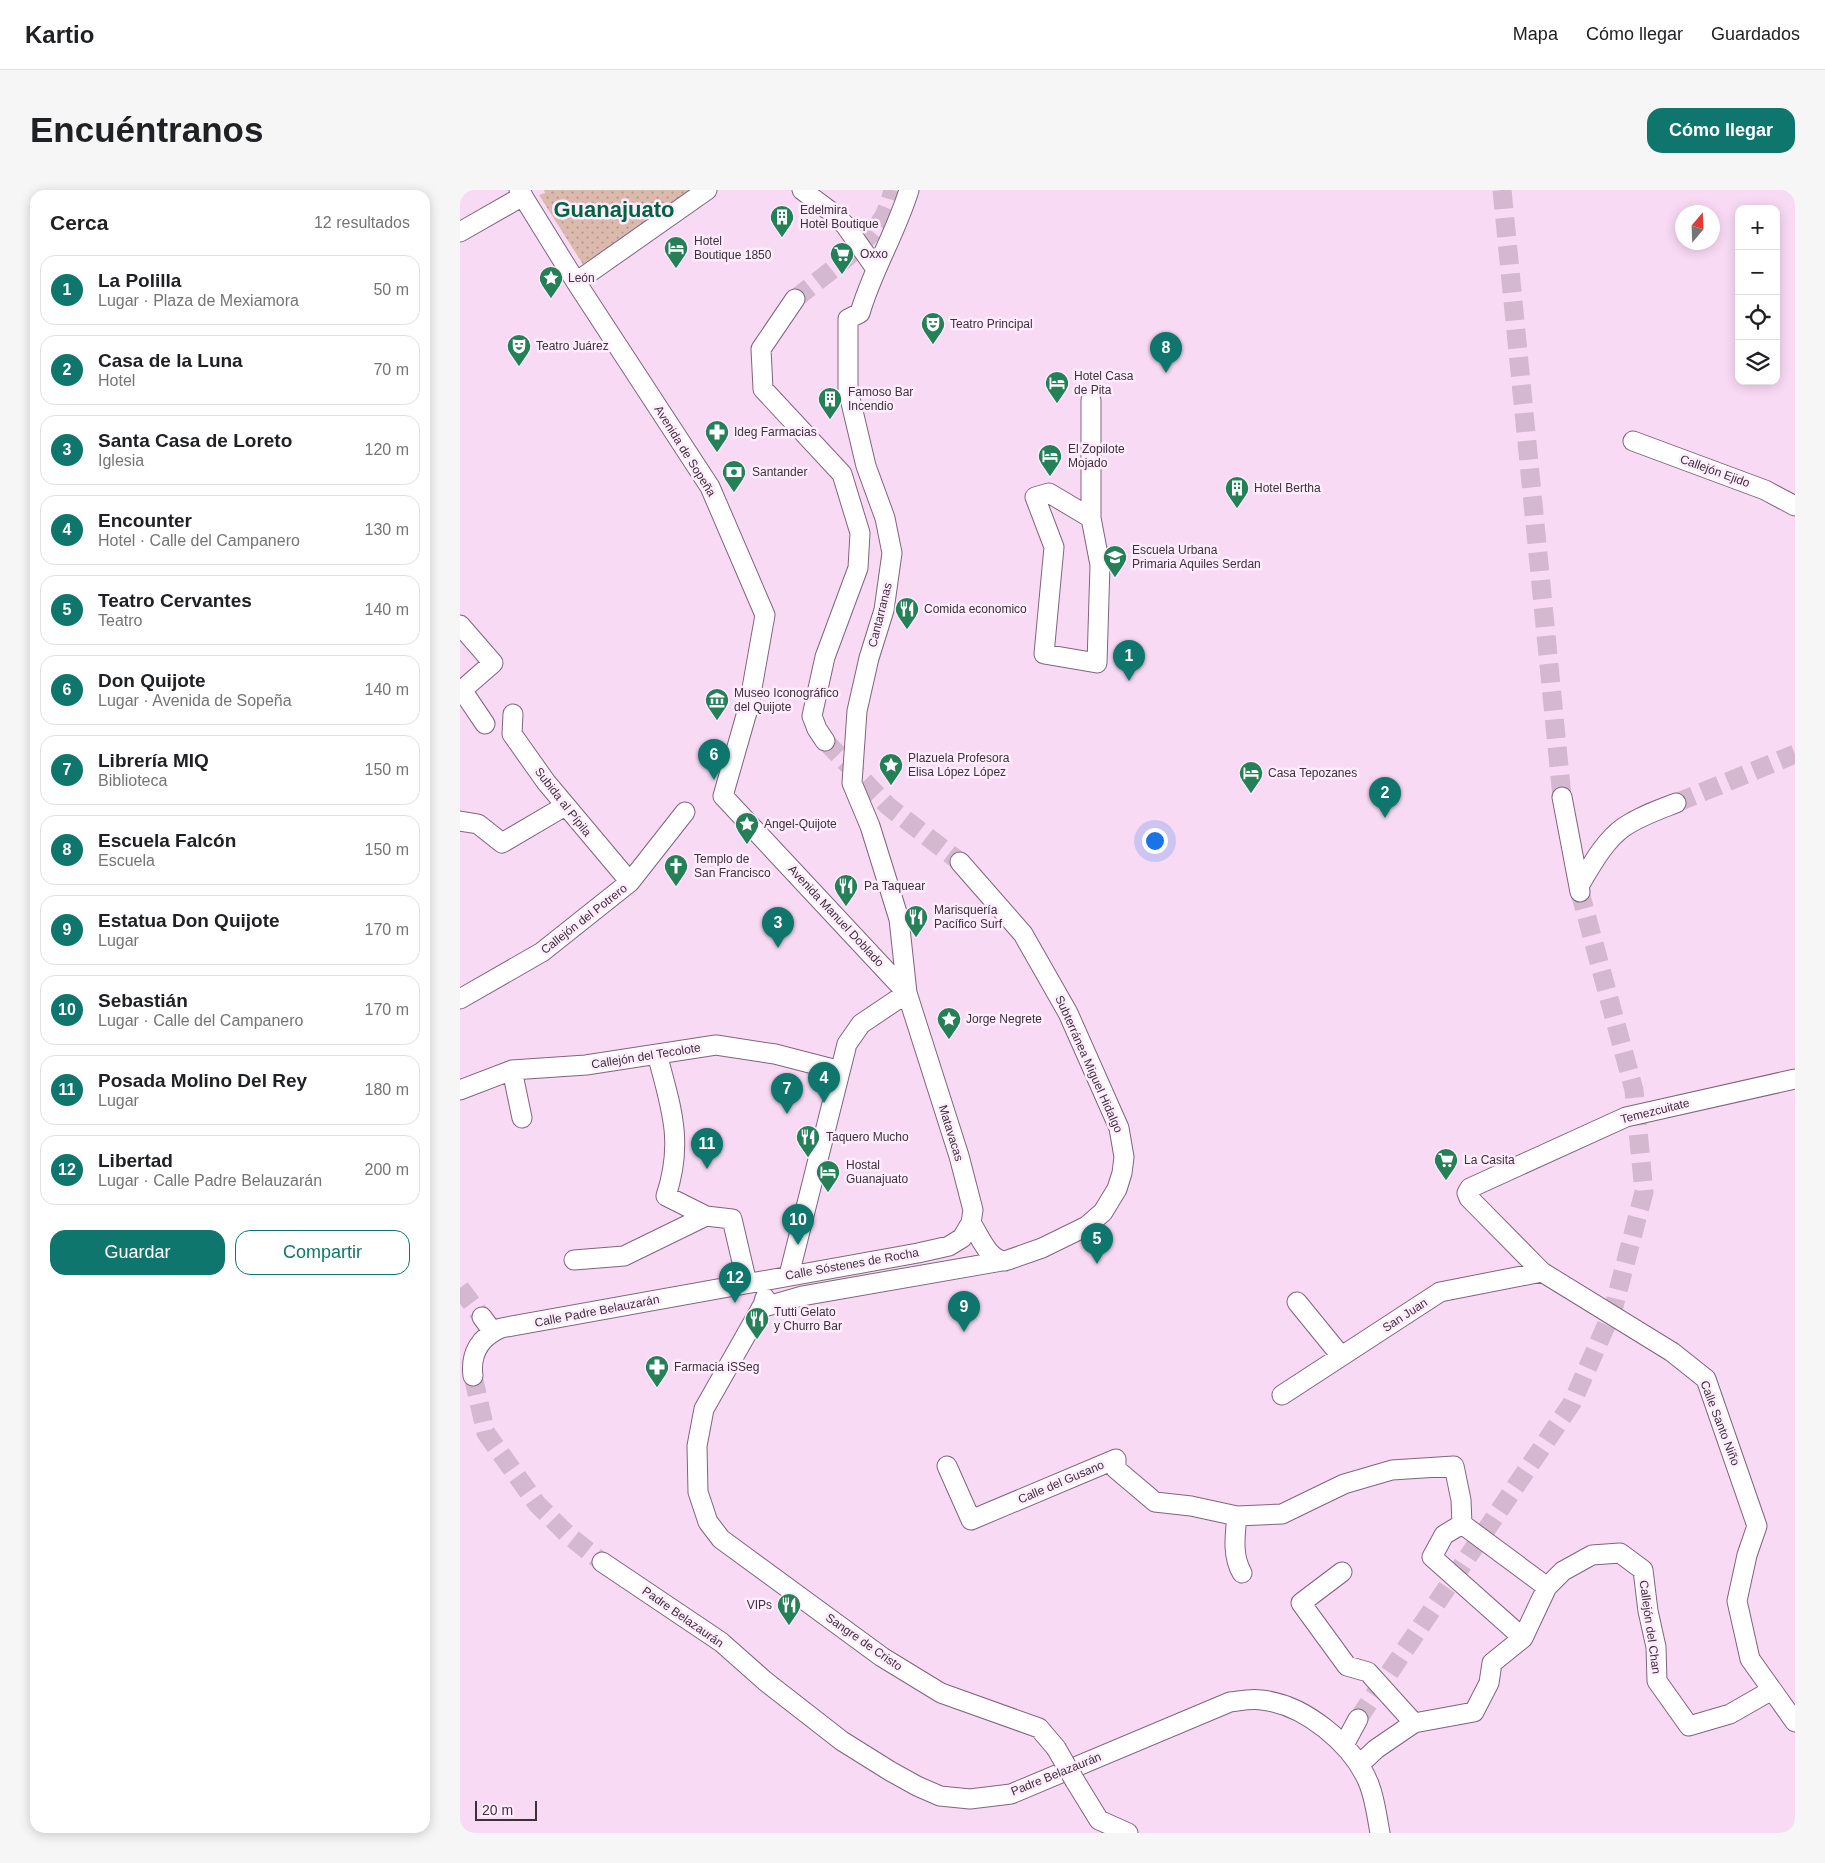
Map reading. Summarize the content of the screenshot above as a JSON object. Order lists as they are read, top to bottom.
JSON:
{
  "streets": {
    "street": [
      "Avenida de Sopeña",
      "Callejón Ejido",
      "Cantarranas",
      "Subida al Pípila",
      "Avenida Manuel Doblado",
      "Callejón del Potrero",
      "Callejón del Tecolote",
      "Subterránea Miguel Hidalgo",
      "Temezcuitate",
      "Matavacas",
      "Calle Sóstenes de Rocha",
      "Calle Padre Belauzarán",
      "San Juan",
      "Calle Santo Niño",
      "Calle del Gusano",
      "Padre Belazaurán",
      "Callejón del Chan",
      "Sangre de Cristo"
    ]
  },
  "crossings": [
    ["Avenida de Sopeña", "Avenida Manuel Doblado"],
    ["Cantarranas", "Avenida Manuel Doblado"],
    ["Cantarranas", "Matavacas"],
    ["Subida al Pípila", "Callejón del Potrero"],
    ["Avenida Manuel Doblado", "Matavacas"],
    ["Subterránea Miguel Hidalgo", "Matavacas"],
    ["Subterránea Miguel Hidalgo", "Calle Sóstenes de Rocha"],
    ["Temezcuitate", "Calle Santo Niño"],
    ["Matavacas", "Calle Sóstenes de Rocha"],
    ["Calle Sóstenes de Rocha", "Calle Padre Belauzarán"],
    ["Calle Sóstenes de Rocha", "Sangre de Cristo"],
    ["San Juan", "Calle Santo Niño"],
    ["Calle Santo Niño", "Callejón del Chan"],
    ["Padre Belazaurán", "Callejón del Chan"]
  ],
  "districts": ["Guanajuato"],
  "places": {
    "building": ["Edelmira Hotel Boutique", "Famoso Bar Incendio", "Hotel Bertha"],
    "hotel": [
      "Hotel Boutique 1850",
      "Hotel Casa de Pita",
      "El Zopilote Mojado",
      "Casa Tepozanes",
      "Hostal Guanajuato"
    ],
    "supermarket": ["Oxxo", "La Casita"],
    "place": [
      "León",
      "Plazuela Profesora Elisa López López",
      "Angel-Quijote",
      "Jorge Negrete"
    ],
    "theatre": ["Teatro Principal", "Teatro Juárez"],
    "pharmacy": ["Ideg Farmacias", "Farmacia iSSeg"],
    "bank": ["Santander"],
    "school or university": ["Escuela Urbana Primaria Aquiles Serdan"],
    "restaurant": [
      "Comida economico",
      "Pa Taquear",
      "Marisquería Pacífico Surf",
      "Taquero Mucho",
      "Tutti Gelato y Churro Bar",
      "VIPs"
    ],
    "museum": ["Museo Iconográfico del Quijote"],
    "church": ["Templo de San Francisco"]
  },
  "scale_bar": "20 m",
  "north": "top",
  "page": {
    "header": "Kartio",
    "nav": ["Mapa", "Cómo llegar", "Guardados"],
    "buttons": [
      "Cómo llegar",
      ["Guardar", "Compartir"]
    ],
    "title": "Encuéntranos",
    "heading": ["Cerca", "12 resultados"],
    "map_buttons": ["+", "−"],
    "list": [
      {
        "mark": "1",
        "name": "La Polilla",
        "note": "Lugar · Plaza de Mexiamora",
        "value": "50 m"
      },
      {
        "mark": "2",
        "name": "Casa de la Luna",
        "note": "Hotel",
        "value": "70 m"
      },
      {
        "mark": "3",
        "name": "Santa Casa de Loreto",
        "note": "Iglesia",
        "value": "120 m"
      },
      {
        "mark": "4",
        "name": "Encounter",
        "note": "Hotel · Calle del Campanero",
        "value": "130 m"
      },
      {
        "mark": "5",
        "name": "Teatro Cervantes",
        "note": "Teatro",
        "value": "140 m"
      },
      {
        "mark": "6",
        "name": "Don Quijote",
        "note": "Lugar · Avenida de Sopeña",
        "value": "140 m"
      },
      {
        "mark": "7",
        "name": "Librería MIQ",
        "note": "Biblioteca",
        "value": "150 m"
      },
      {
        "mark": "8",
        "name": "Escuela Falcón",
        "note": "Escuela",
        "value": "150 m"
      },
      {
        "mark": "9",
        "name": "Estatua Don Quijote",
        "note": "Lugar",
        "value": "170 m"
      },
      {
        "mark": "10",
        "name": "Sebastián",
        "note": "Lugar · Calle del Campanero",
        "value": "170 m"
      },
      {
        "mark": "11",
        "name": "Posada Molino Del Rey",
        "note": "Lugar",
        "value": "180 m"
      },
      {
        "mark": "12",
        "name": "Libertad",
        "note": "Lugar · Calle Padre Belauzarán",
        "value": "200 m"
      }
    ],
    "pins": [
      "8",
      "1",
      "6",
      "2",
      "3",
      "4",
      "7",
      "11",
      "10",
      "5",
      "12",
      "9"
    ],
    "scale": "20 m"
  }
}
